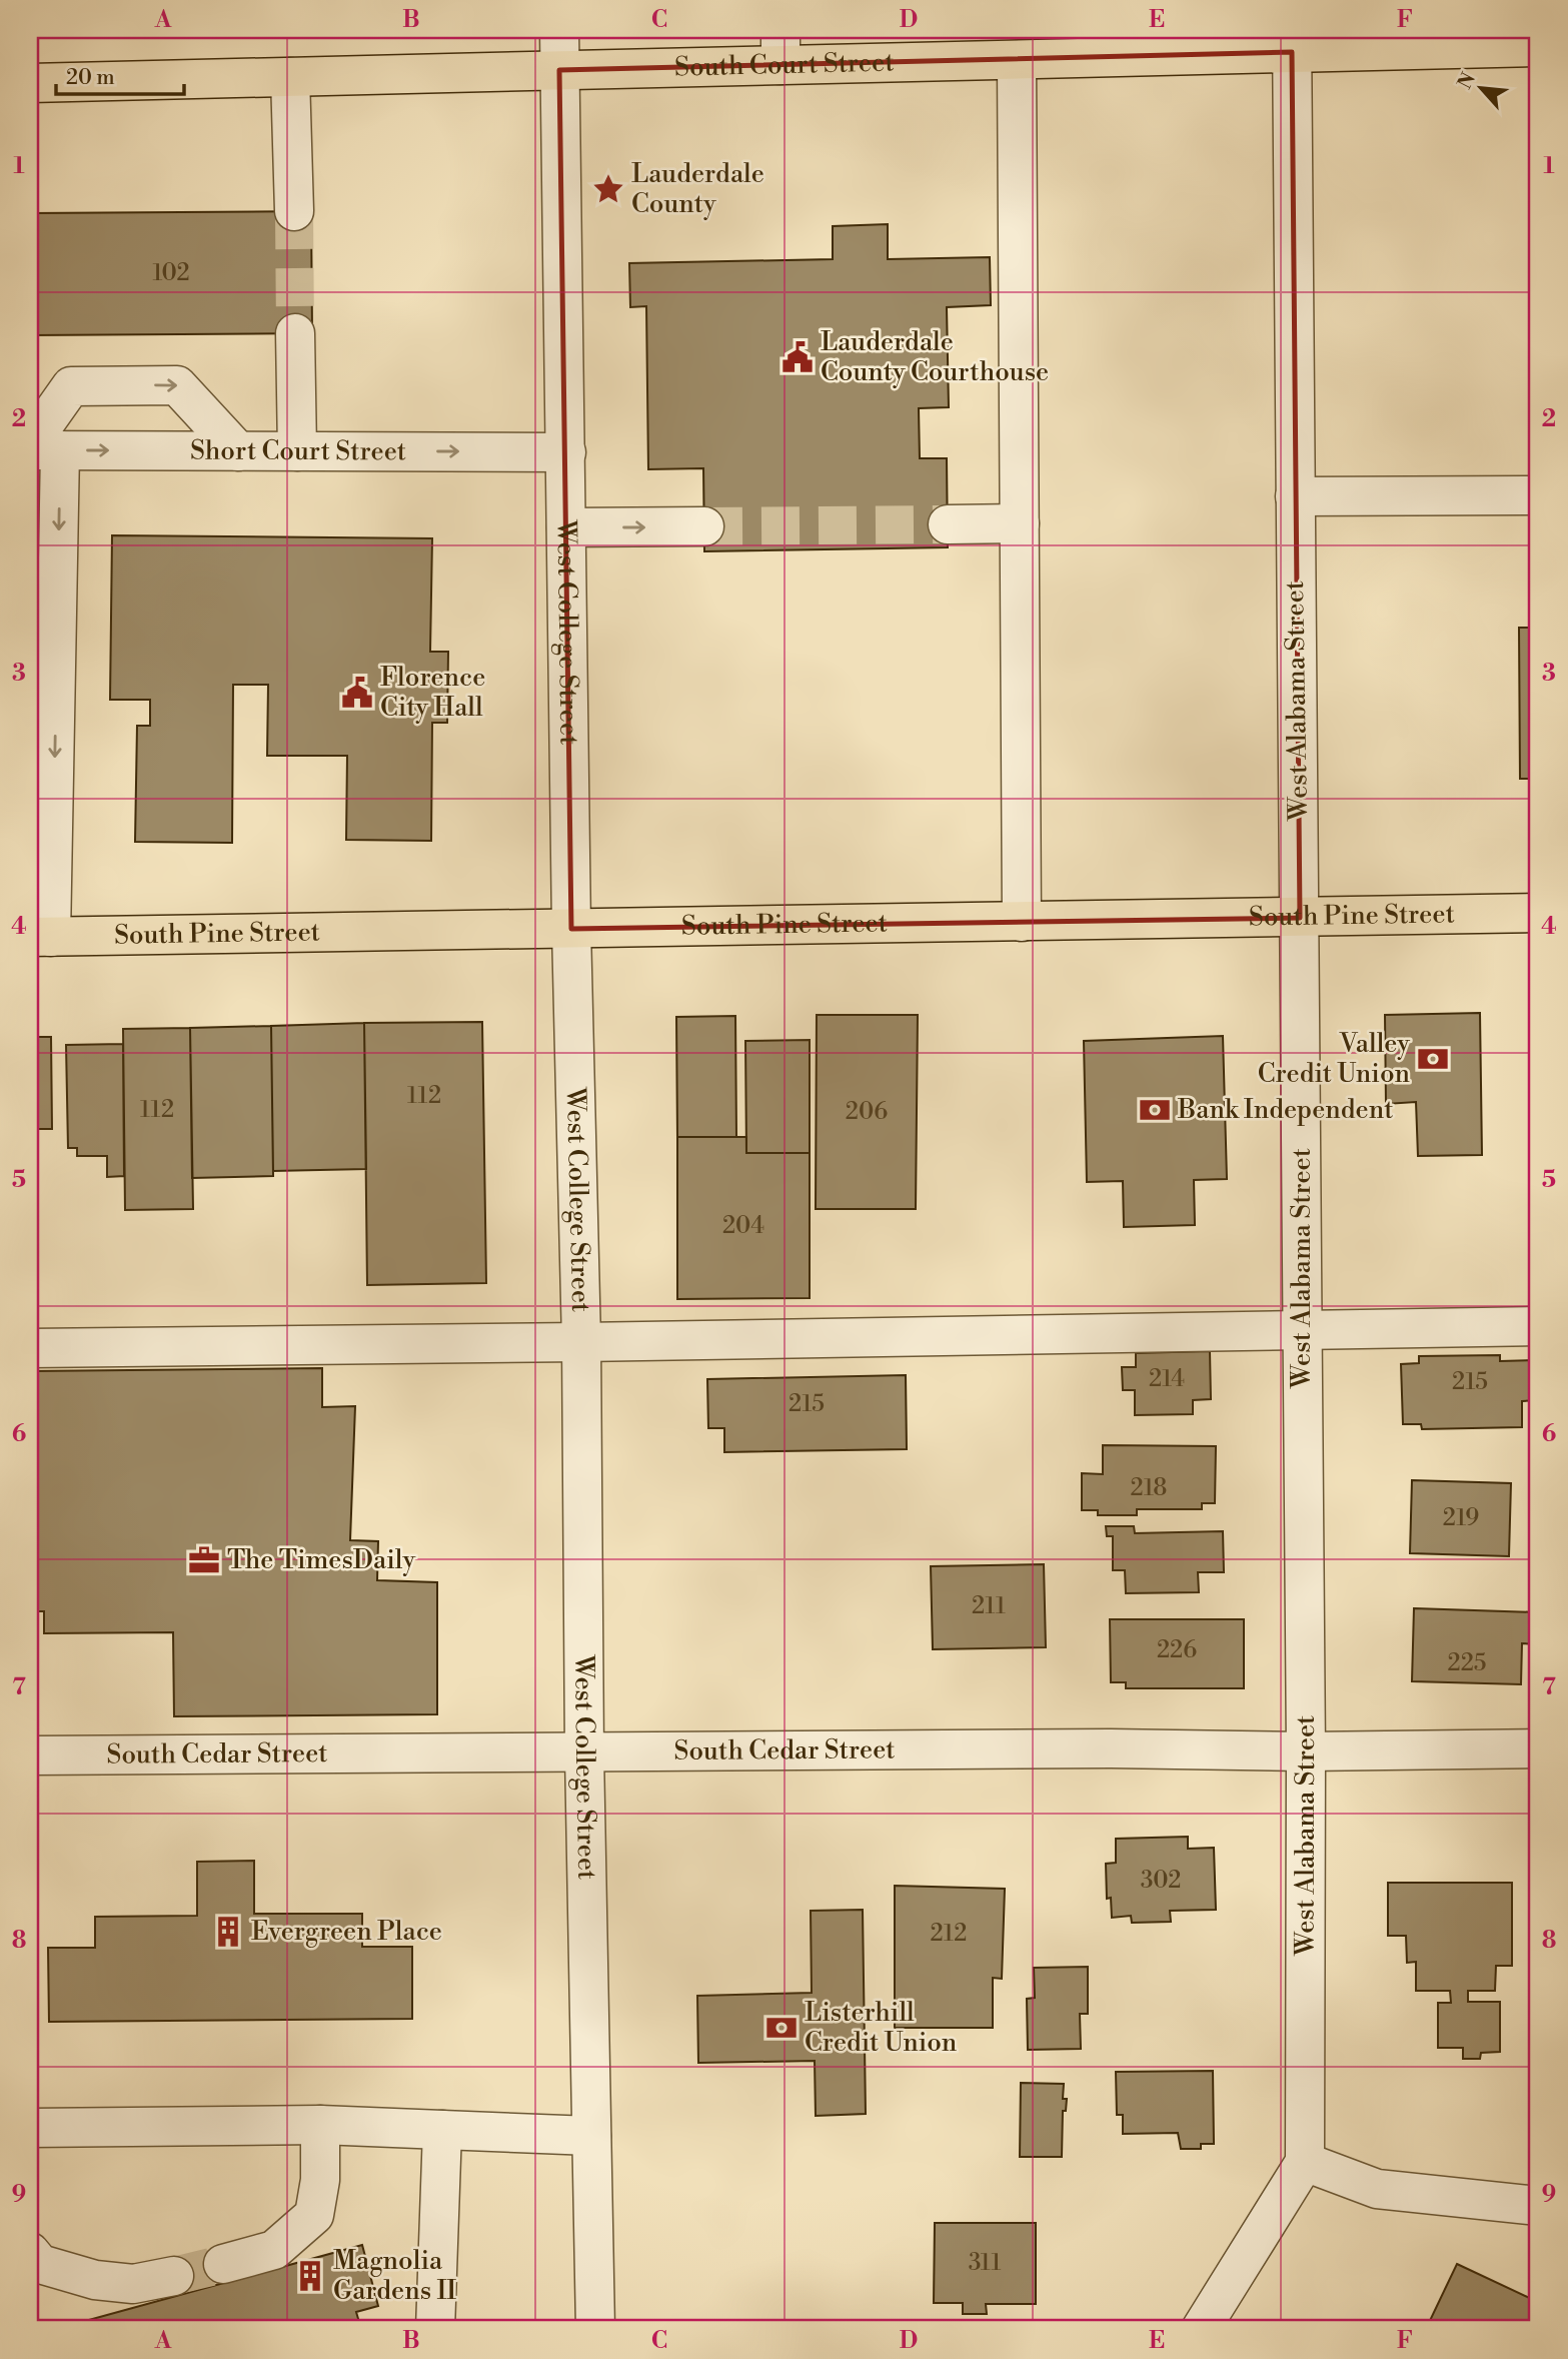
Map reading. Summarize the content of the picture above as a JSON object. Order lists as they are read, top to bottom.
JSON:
{
  "streets": {
    "main road": ["South Court Street", "South Pine Street"],
    "street": [
      "Short Court Street",
      "West College Street",
      "West Alabama Street",
      "South Cedar Street"
    ]
  },
  "crossings": [
    ["South Court Street", "West College Street"],
    ["South Court Street", "West Alabama Street"],
    ["Short Court Street", "West College Street"],
    ["West College Street", "South Pine Street"],
    ["West College Street", "South Cedar Street"],
    ["West Alabama Street", "South Pine Street"],
    ["West Alabama Street", "South Cedar Street"]
  ],
  "one_way": ["Short Court Street"],
  "places": {
    "place": ["Lauderdale County"],
    "public building": ["Lauderdale County Courthouse", "Florence City Hall"],
    "bank": ["Valley Credit Union", "Bank Independent", "Listerhill Credit Union"],
    "office": ["The TimesDaily"],
    "building": ["Evergreen Place", "Magnolia Gardens II"]
  },
  "house_numbers": [
    "102",
    "112",
    "112",
    "206",
    "204",
    "214",
    "215",
    "215",
    "218",
    "219",
    "211",
    "226",
    "225",
    "302",
    "212",
    "311"
  ],
  "scale_bar": "20 m",
  "north": "top left",
  "grid": {
    "columns": [
      "A",
      "B",
      "C",
      "D",
      "E",
      "F"
    ],
    "rows": [
      "1",
      "2",
      "3",
      "4",
      "5",
      "6",
      "7",
      "8",
      "9"
    ]
  }
}
